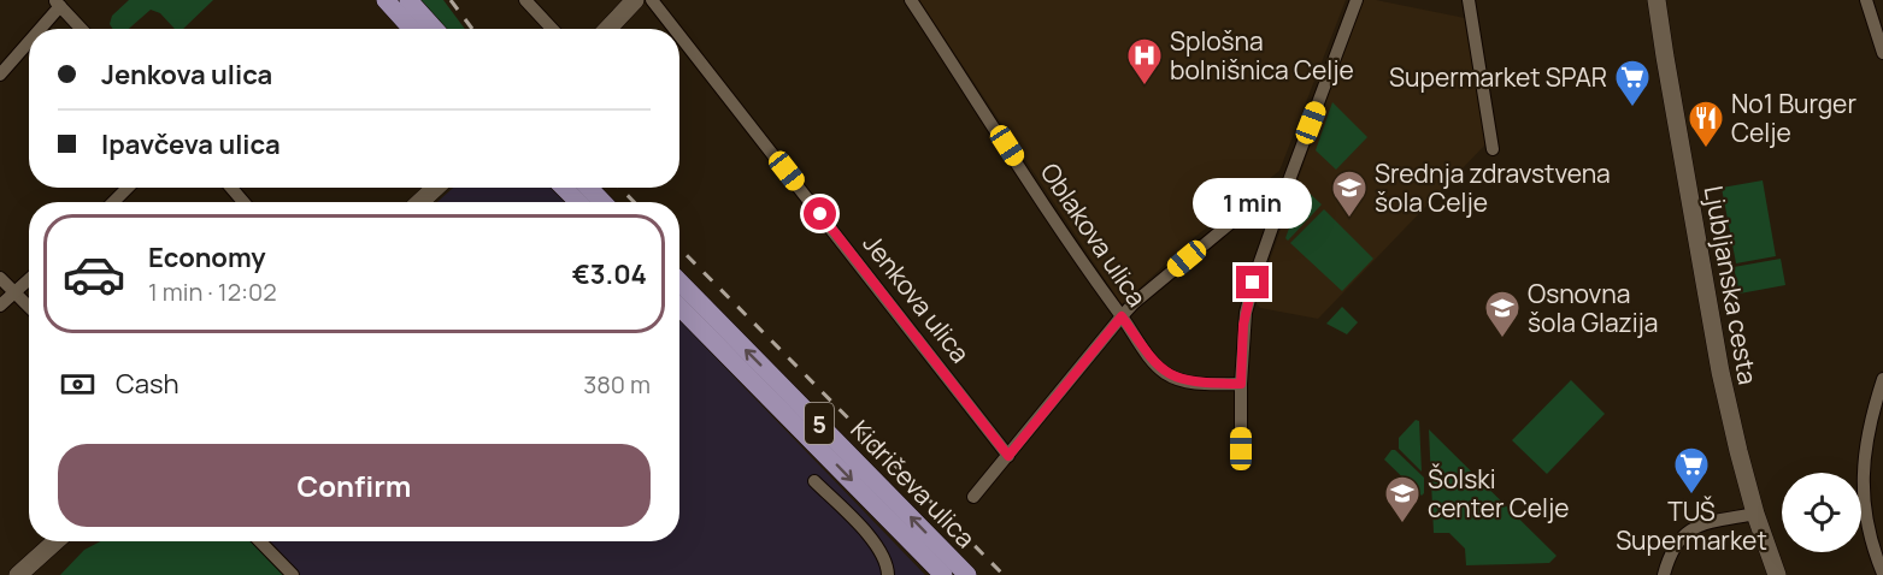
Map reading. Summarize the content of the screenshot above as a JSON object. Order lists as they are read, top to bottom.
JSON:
{
  "streets": {
    "main road": ["5", "Kidričeva ulica"],
    "street": ["Oblakova ulica", "Ljubljanska cesta", "Jenkova ulica"]
  },
  "places": {
    "hospital": ["Splošna bolnišnica Celje"],
    "supermarket": ["Supermarket SPAR", "TUŠ Supermarket"],
    "restaurant": ["No1 Burger Celje"],
    "school or university": ["Srednja zdravstvena šola Celje", "Osnovna šola Glazija", "Šolski center Celje"]
  },
  "page": {
    "banner": ["Jenkova ulica", "Ipavčeva ulica"],
    "bubble": "1 min",
    "list": [
      {
        "name": "Economy",
        "note": "1 min · 12:02",
        "value": "€3.04"
      }
    ],
    "pay": ["Cash", "380 m"],
    "buttons": "Confirm"
  }
}
